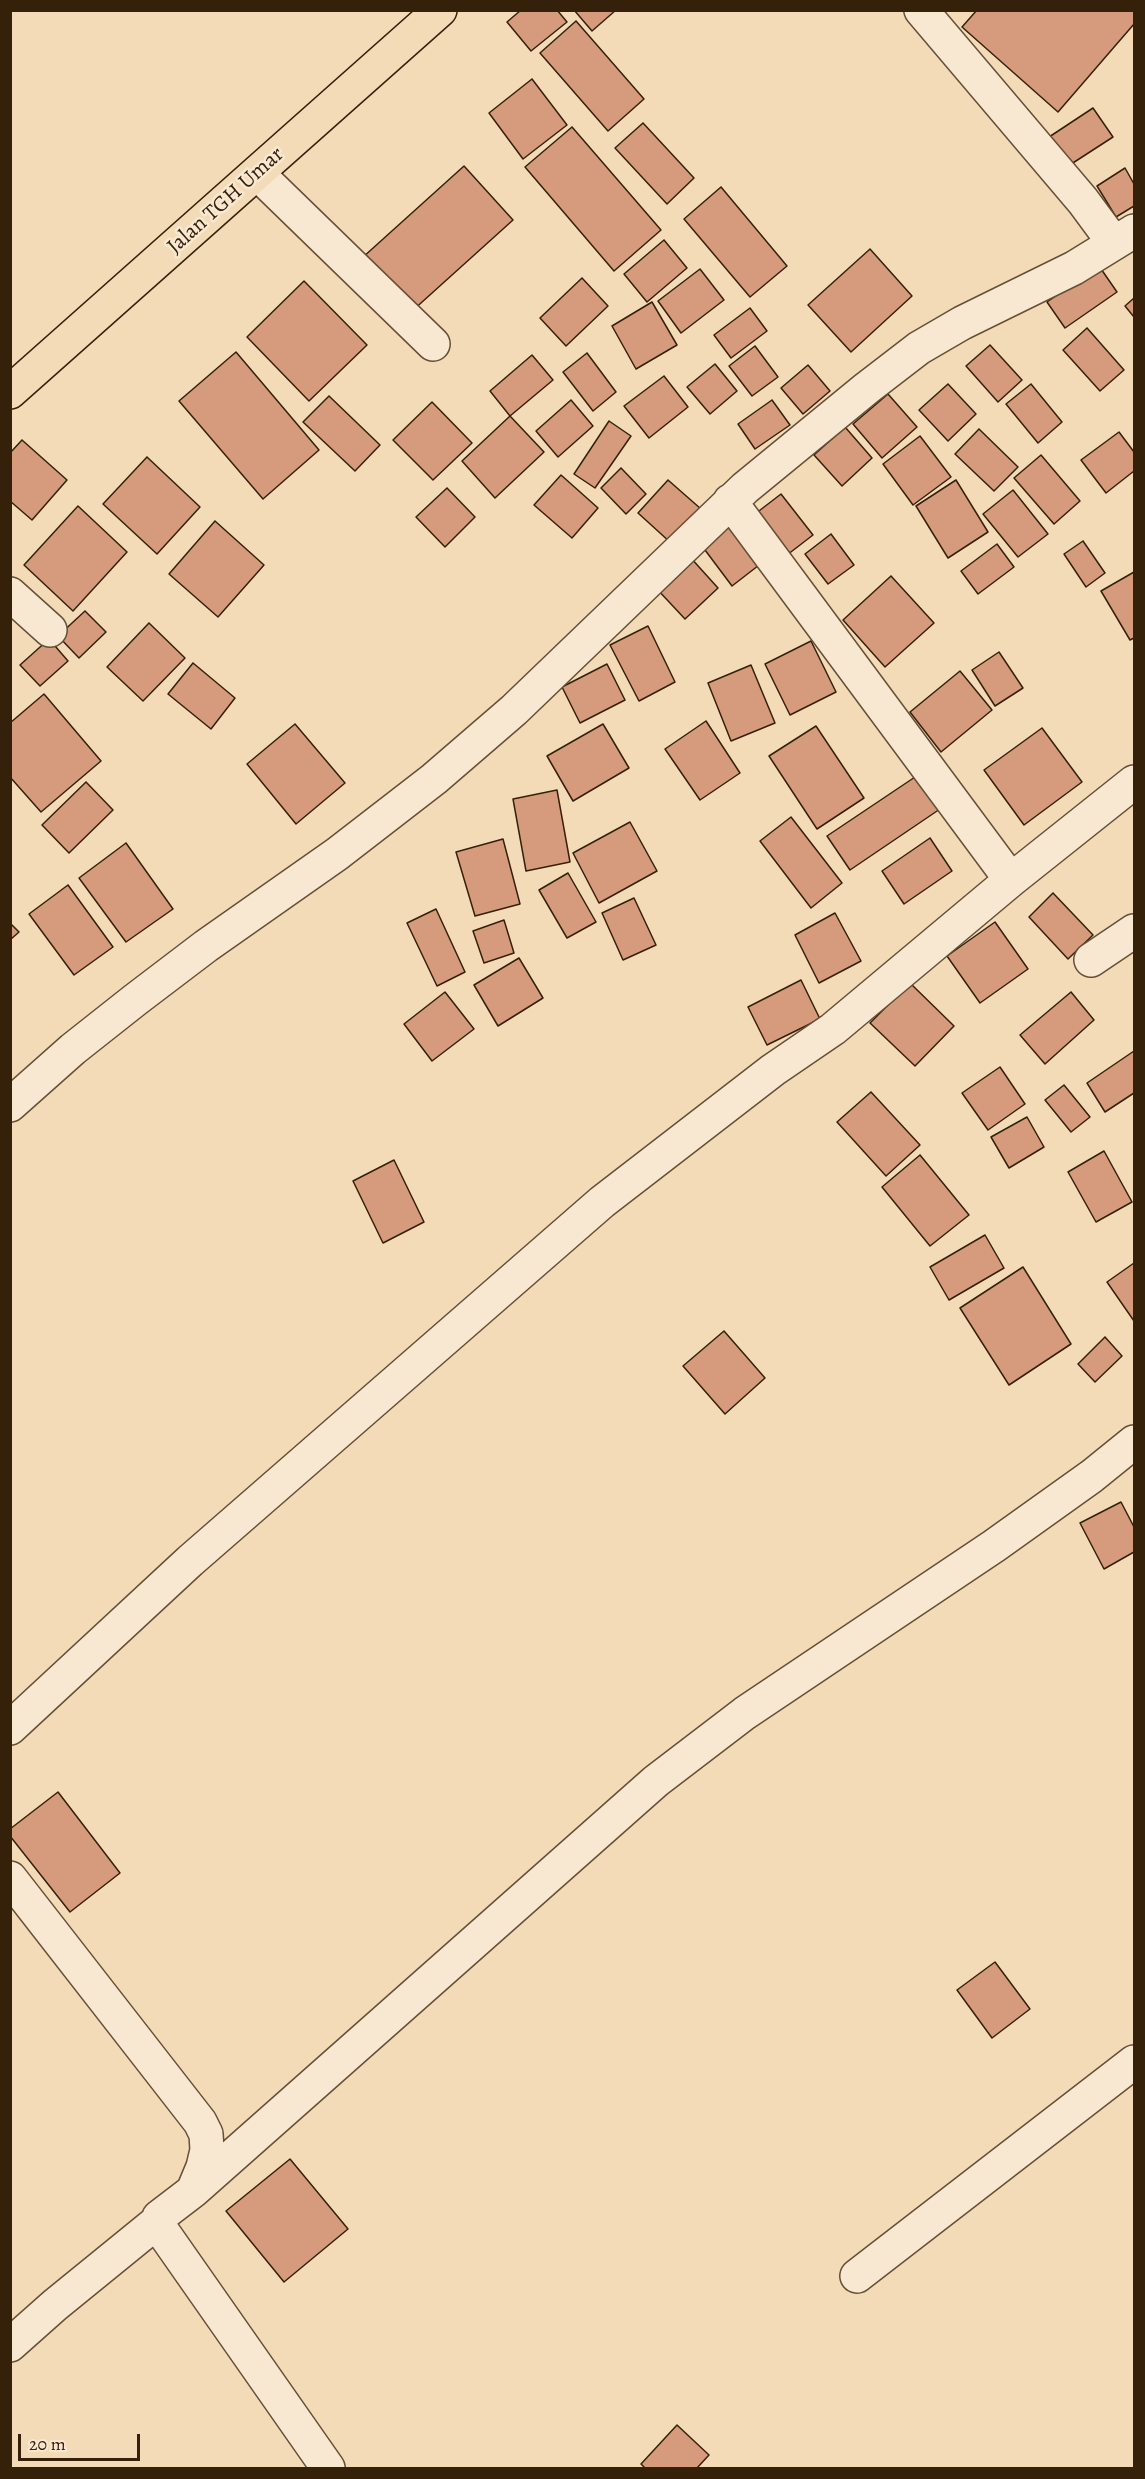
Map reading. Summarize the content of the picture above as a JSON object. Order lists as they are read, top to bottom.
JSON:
{
  "streets": {
    "main road": ["Jalan TGH Umar"]
  },
  "scale_bar": "20 m"
}
